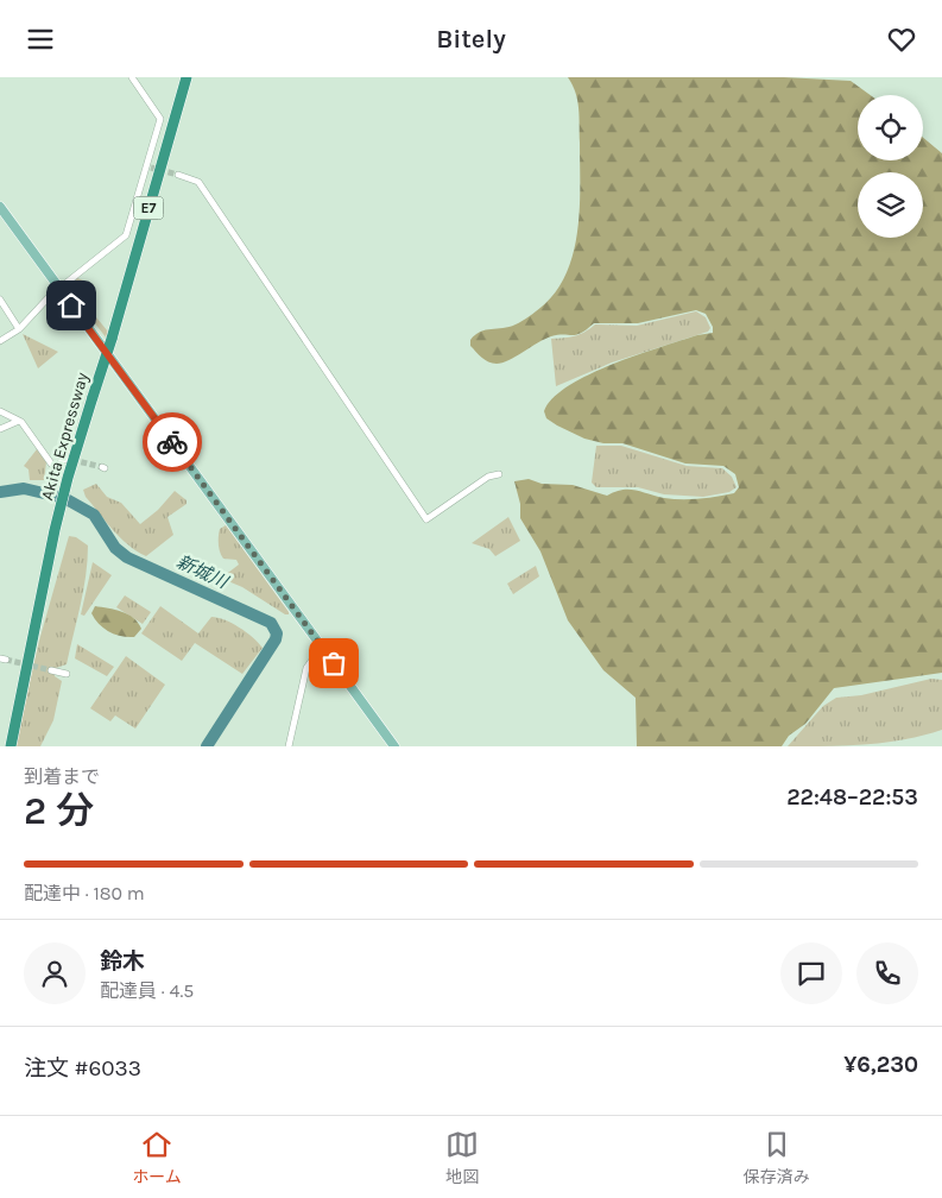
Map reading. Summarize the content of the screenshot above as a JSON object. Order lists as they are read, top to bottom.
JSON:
{
  "streets": {
    "highway": ["E7", "Akita Expressway"]
  },
  "water": ["新城川"],
  "page": {
    "header": "Bitely",
    "heading": ["2 分", "到着まで", "22:48–22:53"],
    "panel": [
      "鈴木",
      "配達員 · 4.5",
      "注文 #6033",
      "¥6,230"
    ],
    "bar": "配達中 · 180 m",
    "tabs": ["ホーム", "地図", "保存済み"]
  }
}
